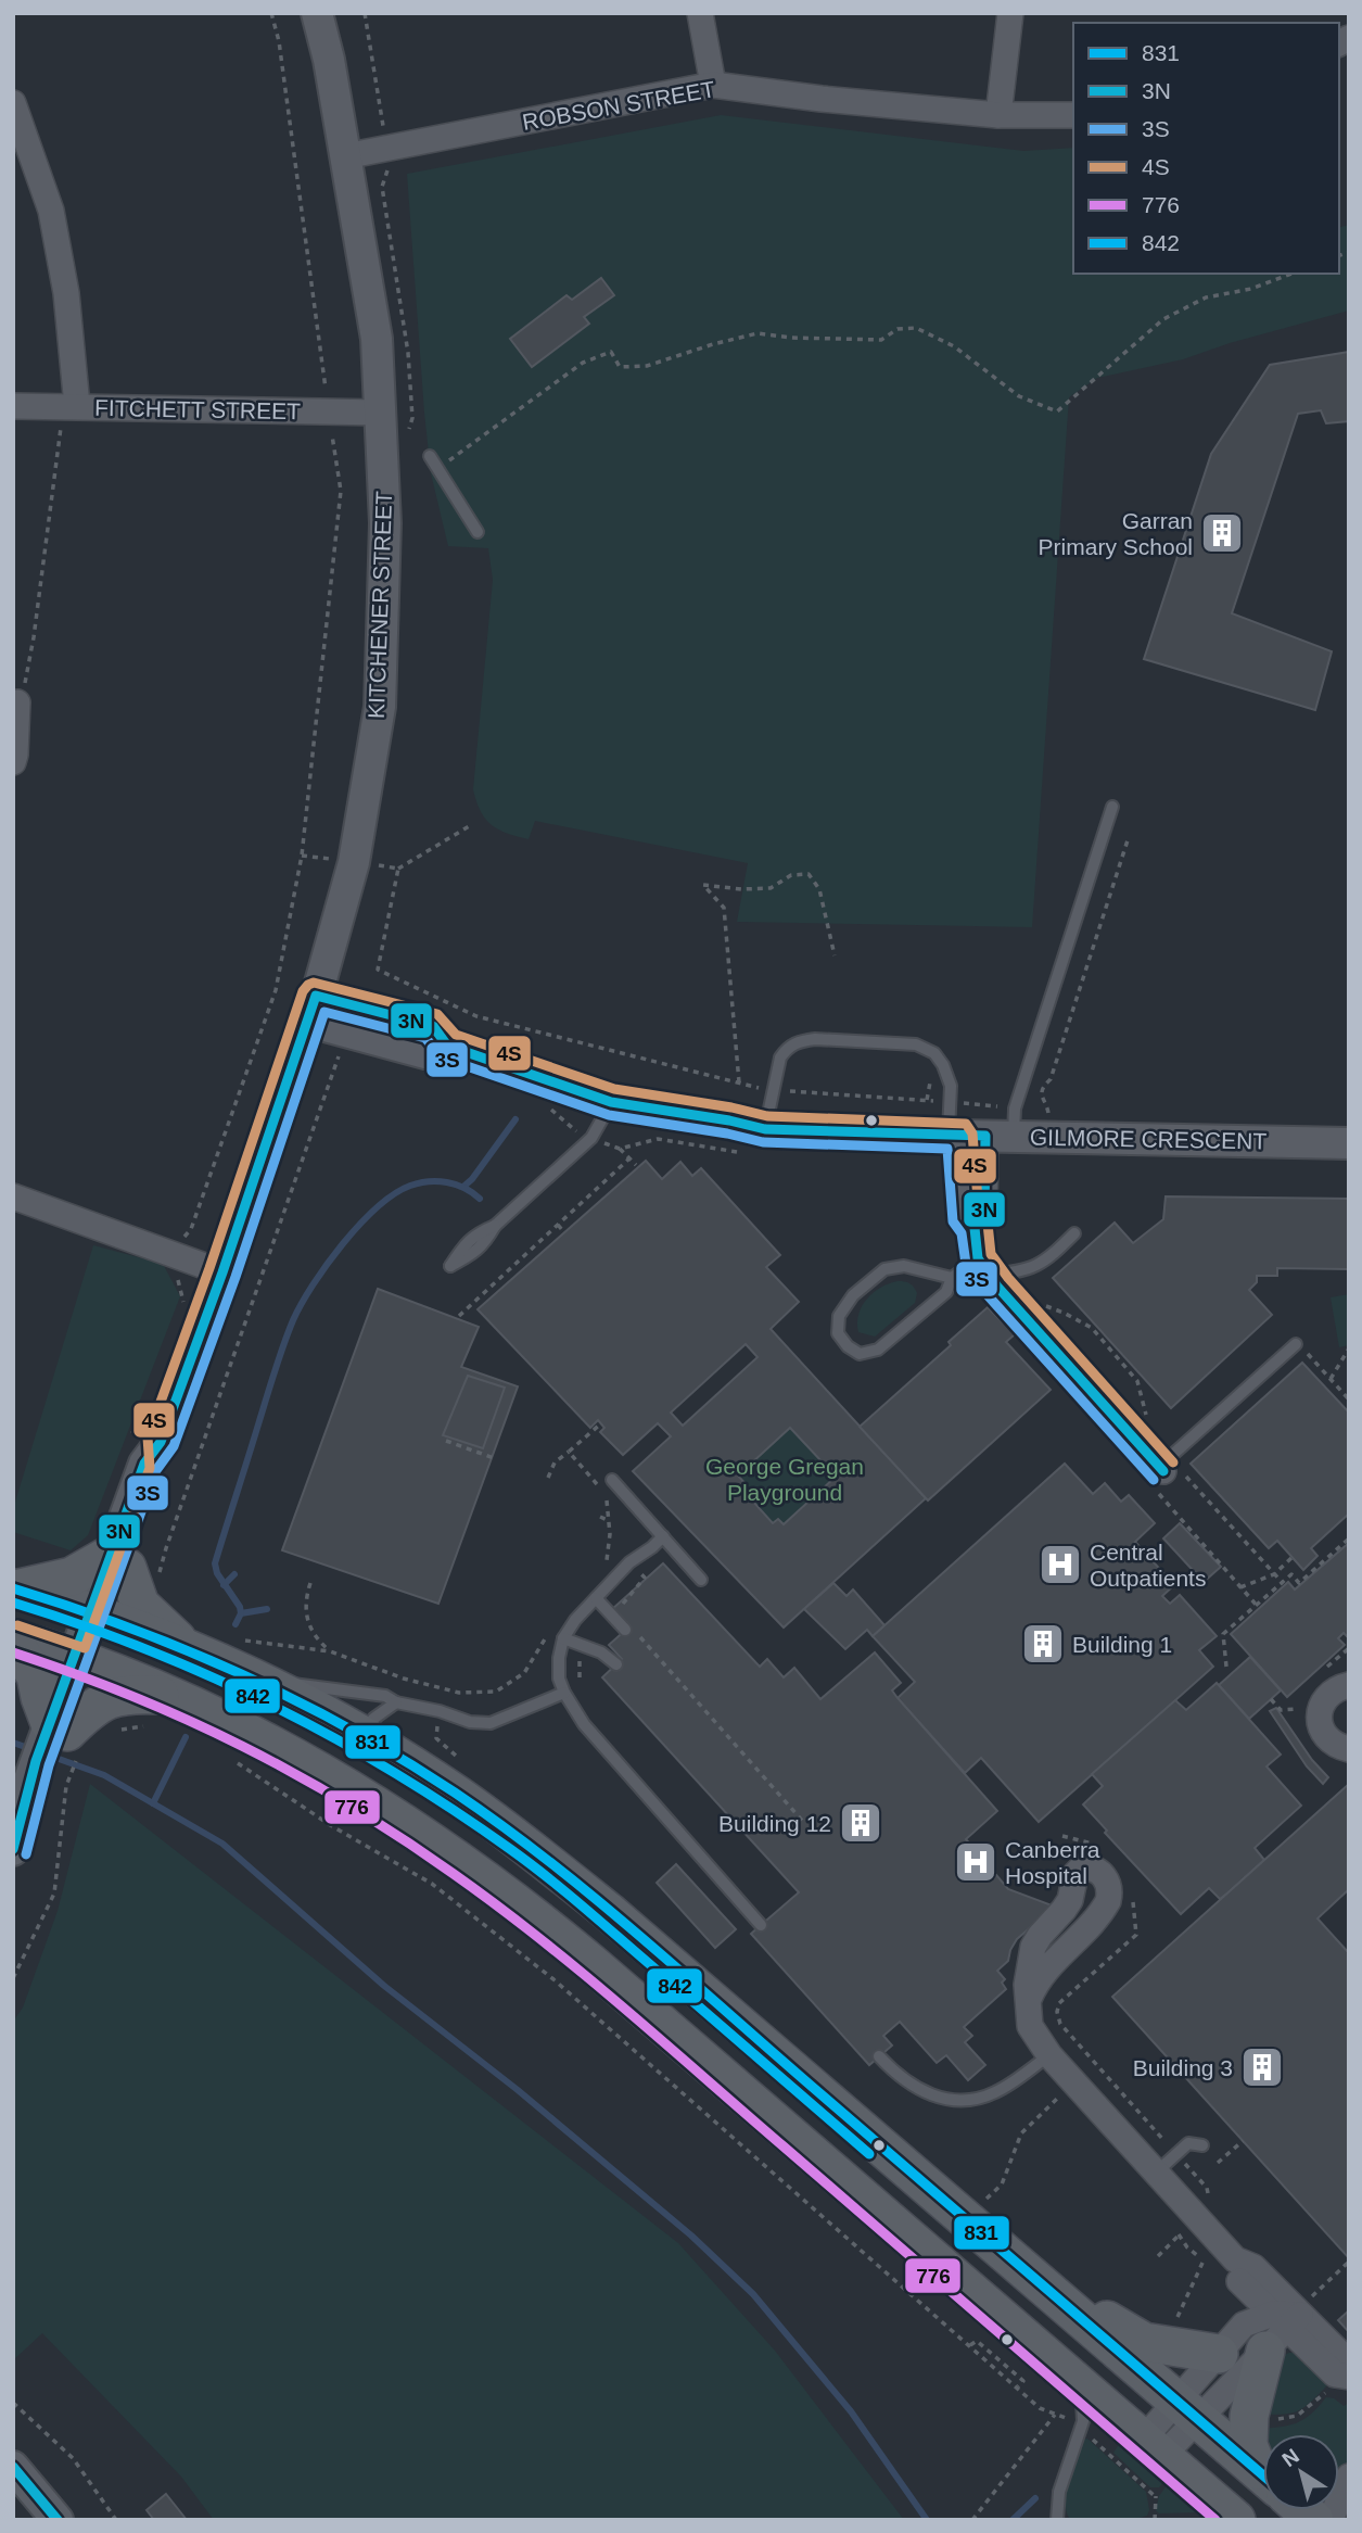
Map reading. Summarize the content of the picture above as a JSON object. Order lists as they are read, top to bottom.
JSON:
{
  "streets": {
    "street": [
      "ROBSON STREET",
      "FITCHETT STREET",
      "KITCHENER STREET",
      "GILMORE CRESCENT"
    ]
  },
  "crossings": [
    ["ROBSON STREET", "KITCHENER STREET"],
    ["FITCHETT STREET", "KITCHENER STREET"],
    ["KITCHENER STREET", "GILMORE CRESCENT"]
  ],
  "parks": ["George Gregan Playground"],
  "places": {
    "building": [
      "Garran Primary School",
      "Building 1",
      "Building 12",
      "Building 3"
    ],
    "hospital": ["Central Outpatients", "Canberra Hospital"]
  },
  "lines": [
    "transit line 4S",
    "transit line 3N",
    "transit line 3S",
    "transit line 831",
    "transit line 842",
    "transit line 776"
  ],
  "legend": [
    "831",
    "3N",
    "3S",
    "4S",
    "776",
    "842"
  ],
  "north": "top left"
}
